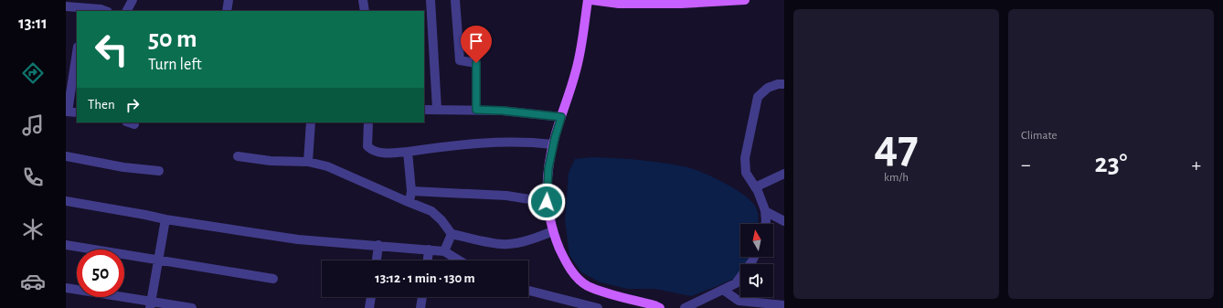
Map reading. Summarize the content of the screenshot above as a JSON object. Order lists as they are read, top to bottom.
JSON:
{
  "north": "top",
  "page": {
    "tabs": "13:11",
    "tile": [
      ["47", "km/h"],
      "Climate"
    ],
    "turn": ["50 m", "Turn left"],
    "then": "Then",
    "heat": ["−", "23°", "+"],
    "limit": "50",
    "trip": "13:12 · 1 min · 130 m"
  }
}
